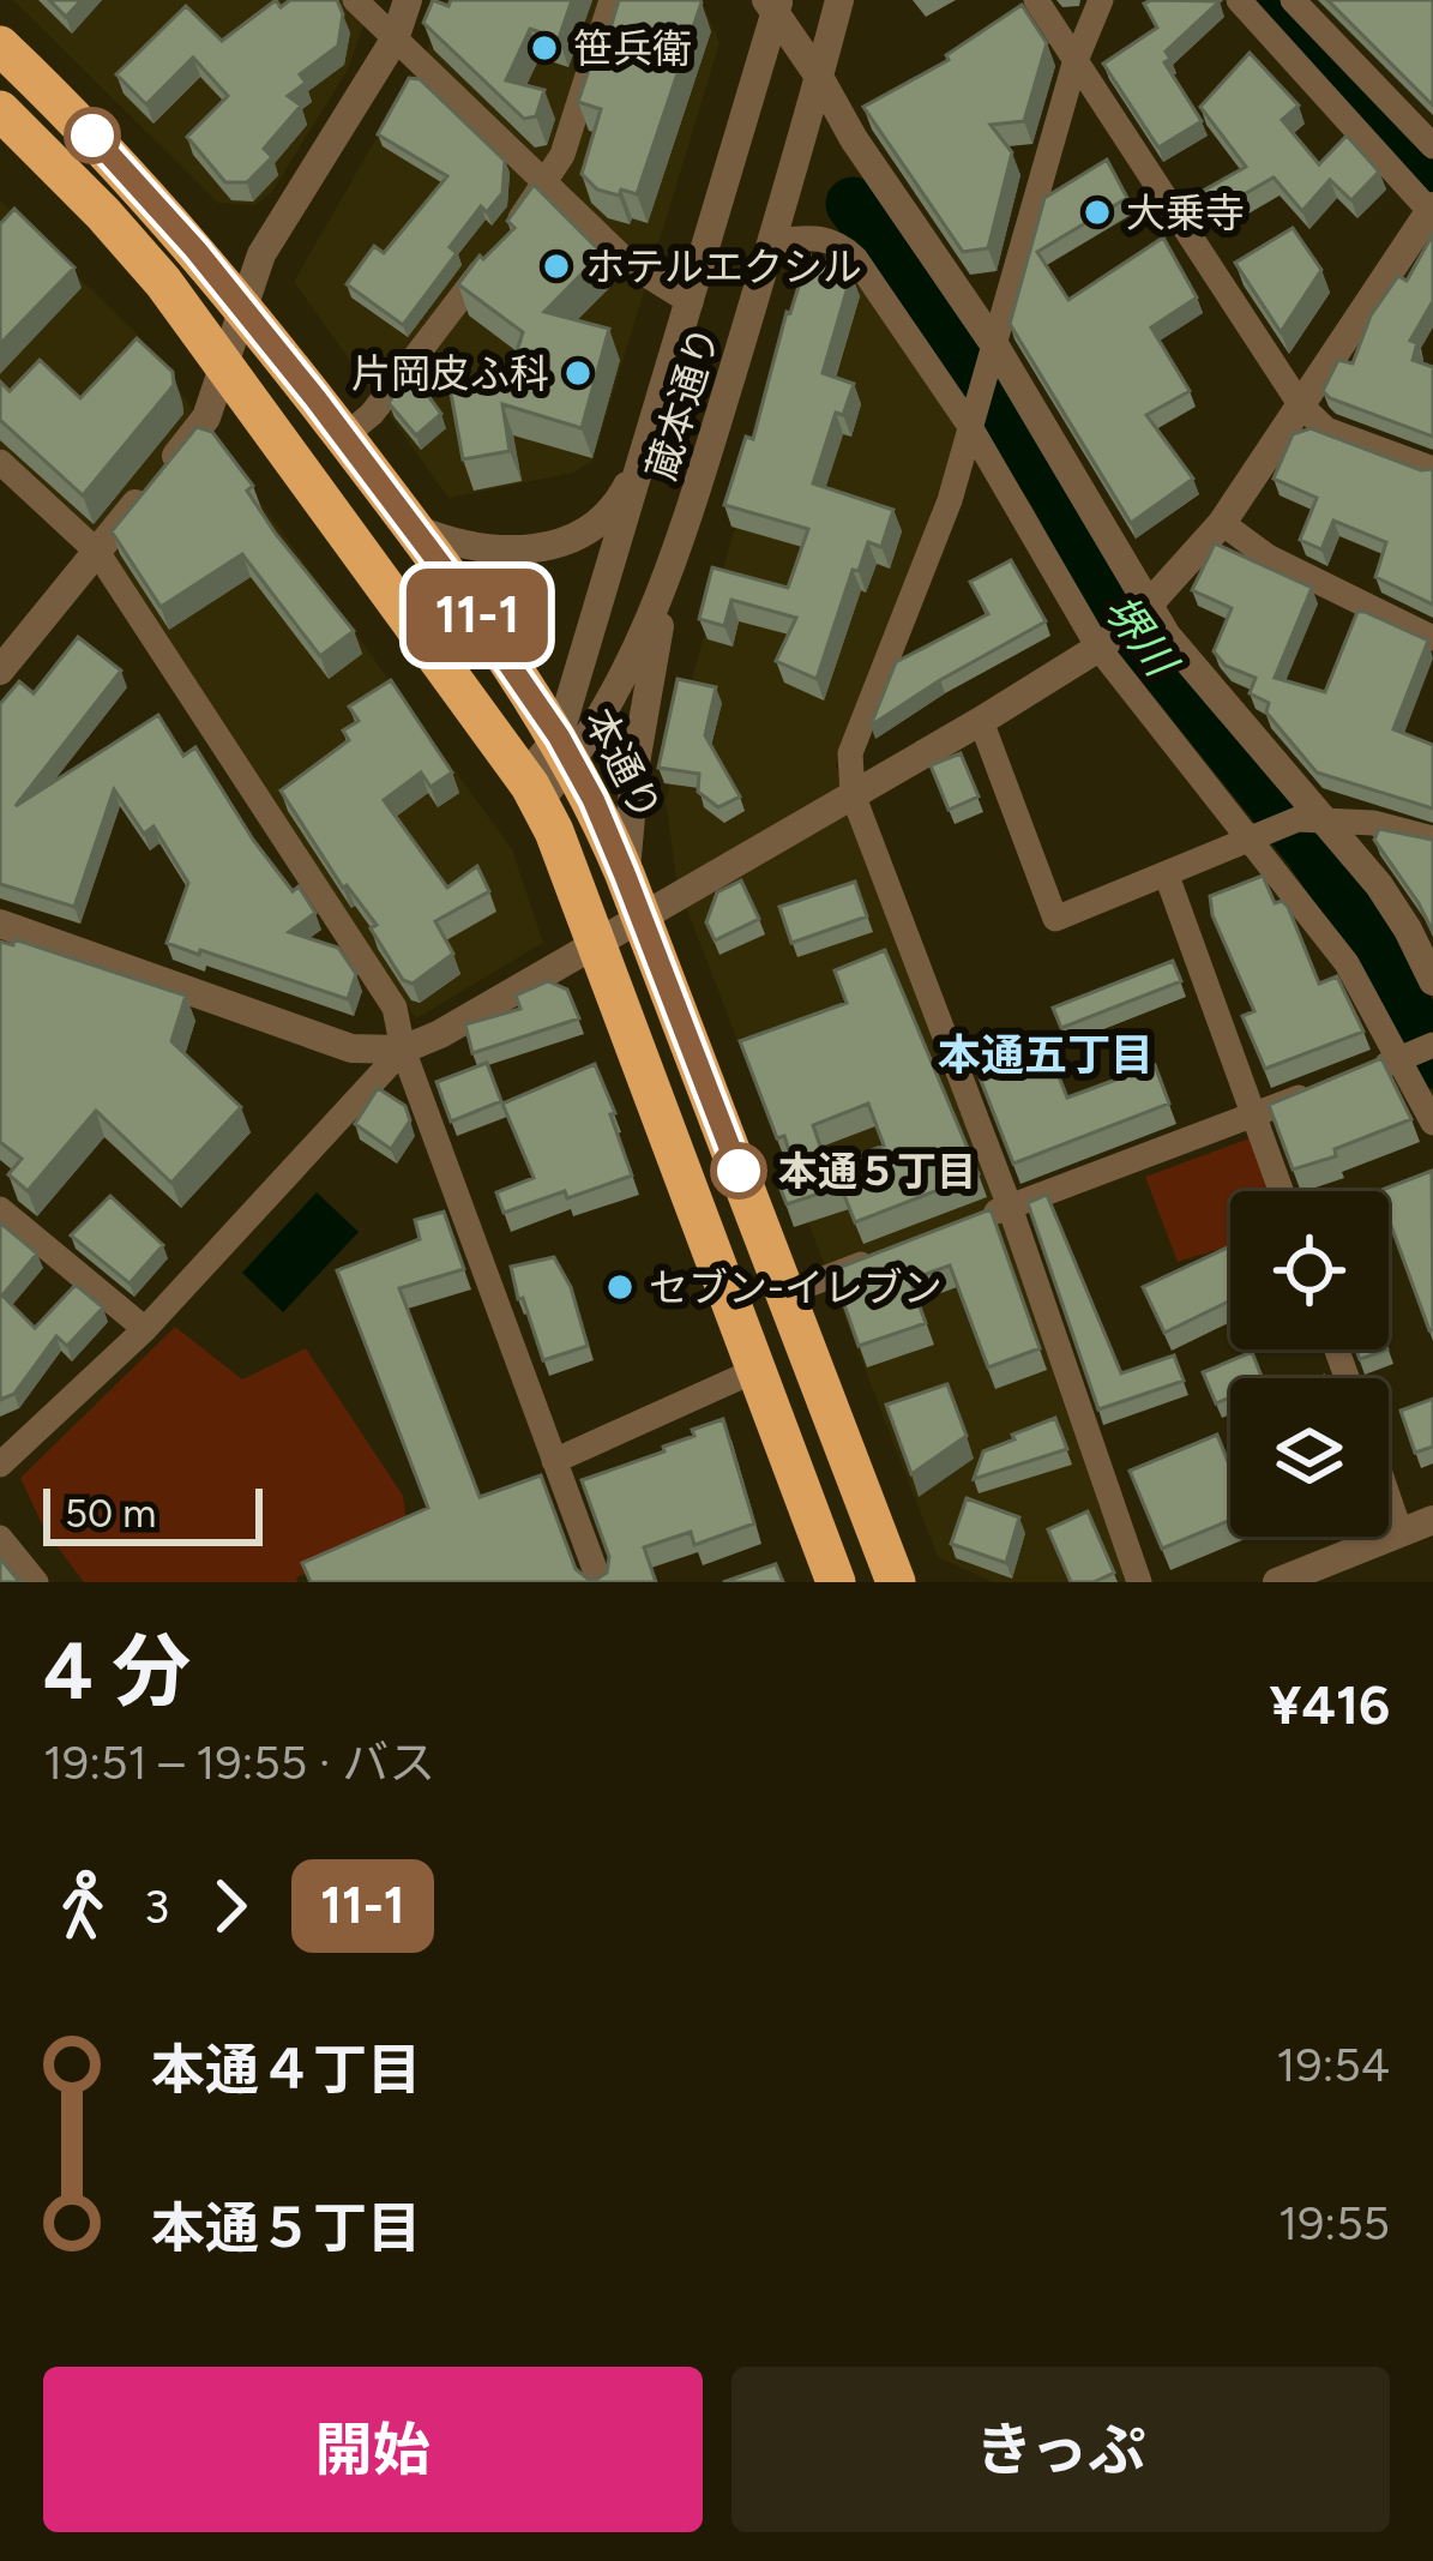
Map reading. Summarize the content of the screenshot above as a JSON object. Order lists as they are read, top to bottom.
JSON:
{
  "streets": {
    "highway": ["本通り"],
    "street": ["蔵本通り"]
  },
  "crossings": [
    ["蔵本通り", "本通り"]
  ],
  "districts": ["本通五丁目"],
  "water": ["堺川"],
  "places": [
    "笹兵衛",
    "大乗寺",
    "ホテルエクシル",
    "片岡皮ふ科",
    "本通５丁目",
    "セブン-イレブン"
  ],
  "lines": ["bus line 11-1"],
  "scale_bar": "50 m",
  "page": {
    "on_map": "11-1",
    "scale": "50 m",
    "heading": ["4 分", "19:51 – 19:55 · バス", "¥416"],
    "legs": ["3", "11-1"],
    "list": [
      {
        "name": "本通４丁目",
        "value": "19:54"
      },
      {
        "name": "本通５丁目",
        "value": "19:55"
      }
    ],
    "buttons": ["開始", "きっぷ"]
  }
}
